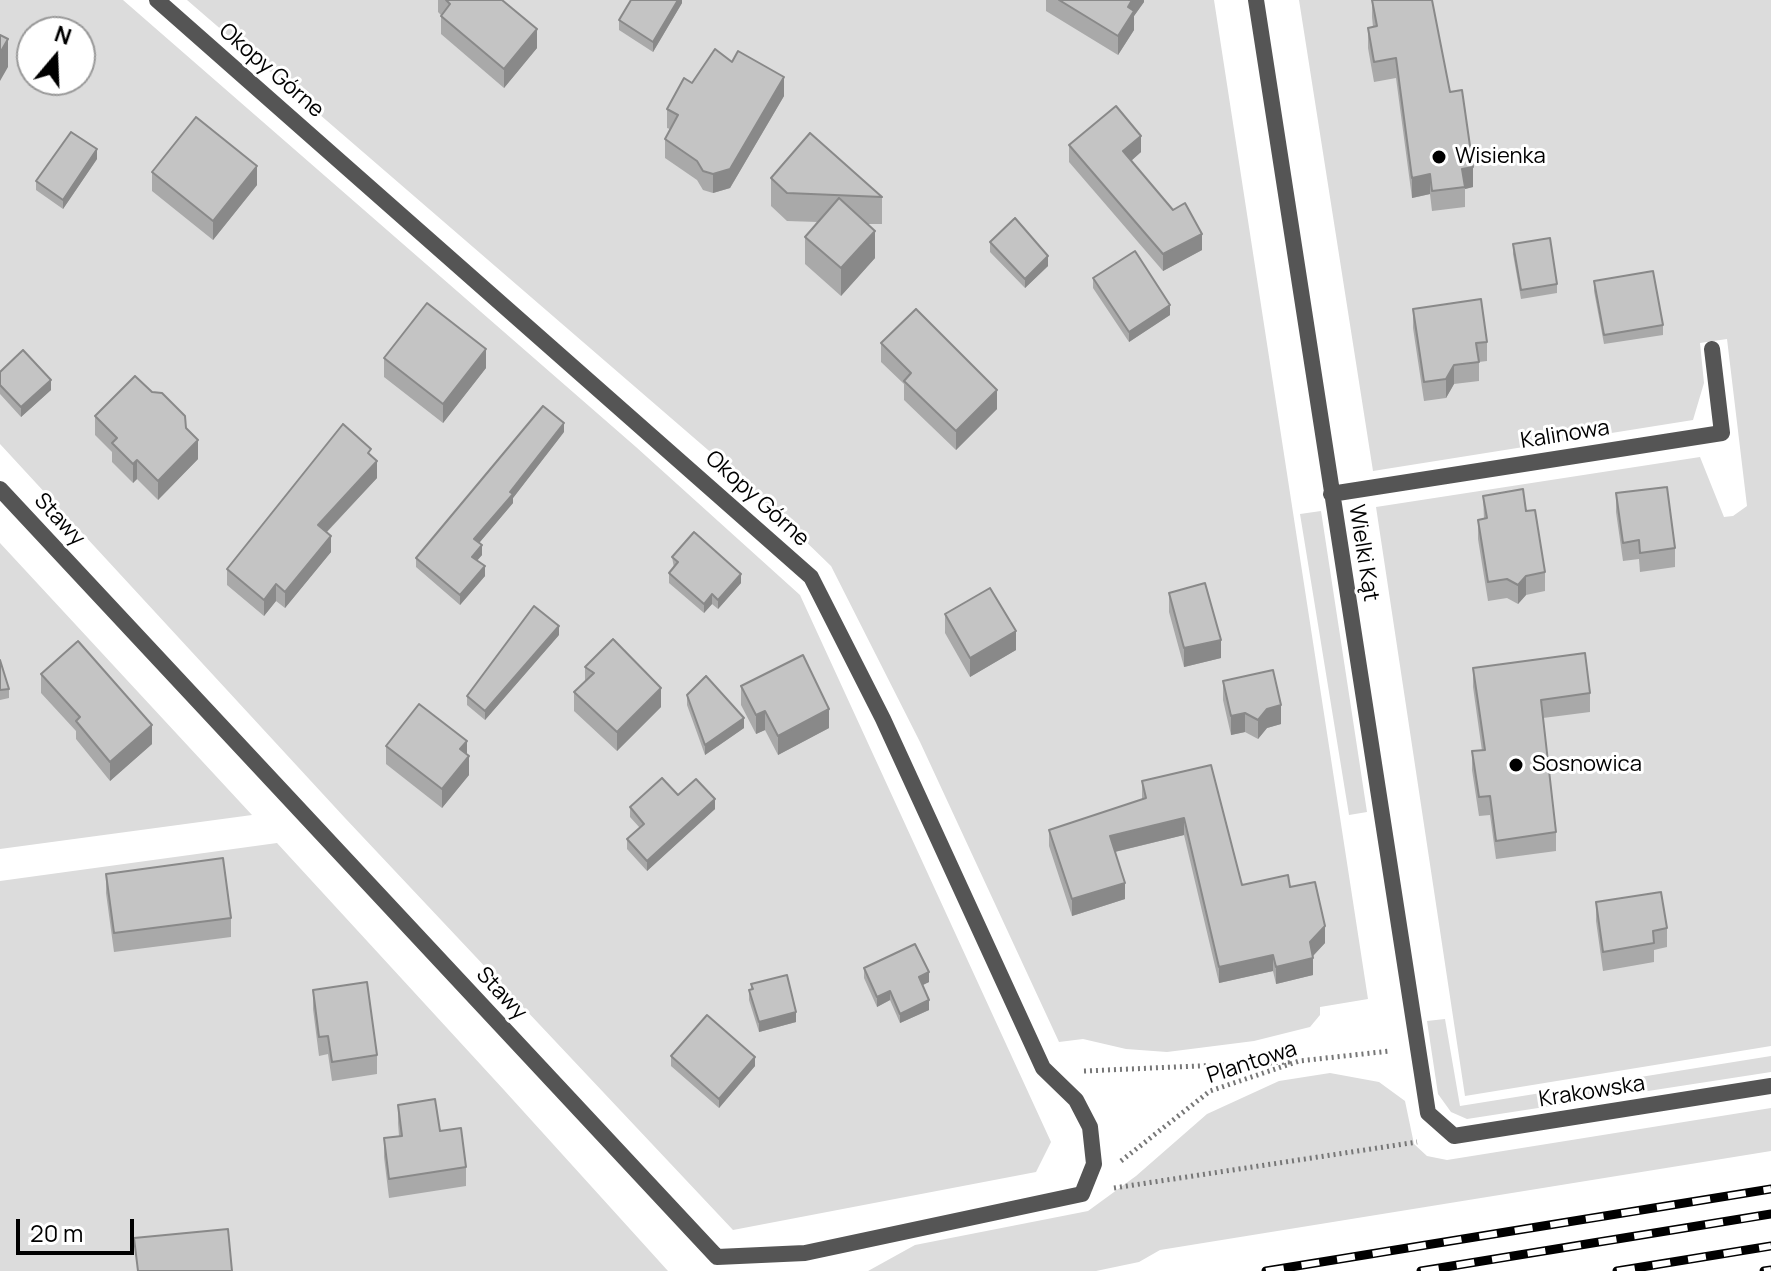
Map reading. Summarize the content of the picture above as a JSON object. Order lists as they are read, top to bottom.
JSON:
{
  "streets": {
    "street": [
      "Okopy Górne",
      "Kalinowa",
      "Stawy",
      "Wielki Kąt",
      "Krakowska"
    ],
    "path": ["Plantowa"]
  },
  "crossings": [
    ["Okopy Górne", "Stawy"],
    ["Okopy Górne", "Plantowa"],
    ["Kalinowa", "Wielki Kąt"],
    ["Stawy", "Plantowa"],
    ["Wielki Kąt", "Plantowa"],
    ["Wielki Kąt", "Krakowska"]
  ],
  "places": ["Wisienka", "Sosnowica"],
  "scale_bar": "20 m",
  "north": "top"
}
